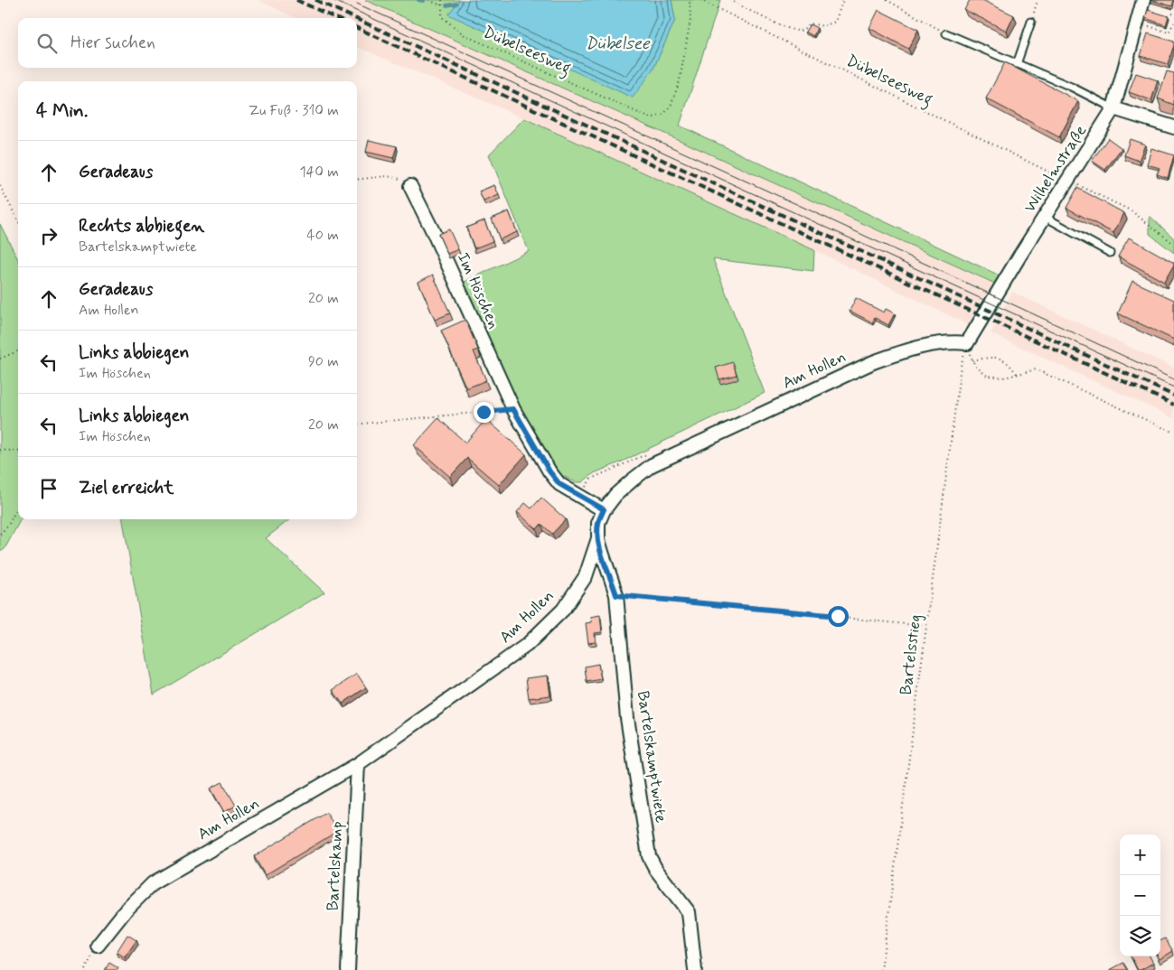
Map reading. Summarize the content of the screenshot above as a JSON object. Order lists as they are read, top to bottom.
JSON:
{
  "streets": {
    "street": [
      "Wilhelmstraße",
      "Im Höschen",
      "Am Hollen",
      "Bartelskamptwiete",
      "Bartelskamp"
    ],
    "path": ["Dübelseesweg", "Bartelsstieg"]
  },
  "crossings": [
    ["Dübelseesweg", "Wilhelmstraße"],
    ["Wilhelmstraße", "Am Hollen"],
    ["Wilhelmstraße", "Bartelsstieg"],
    ["Im Höschen", "Am Hollen"],
    ["Am Hollen", "Bartelsstieg"],
    ["Am Hollen", "Bartelskamptwiete"],
    ["Am Hollen", "Bartelskamp"]
  ],
  "water": ["Dübelsee"],
  "page": {
    "search": "Hier suchen",
    "heading": ["4 Min.", "Zu Fuß · 310 m"],
    "list": [
      ["Geradeaus", "140 m"],
      ["Rechts abbiegen", "Bartelskamptwiete", "40 m"],
      ["Geradeaus", "Am Hollen", "20 m"],
      ["Links abbiegen", "Im Höschen", "90 m"],
      ["Links abbiegen", "Im Höschen", "20 m"],
      "Ziel erreicht"
    ],
    "map_buttons": ["+", "−"]
  }
}
